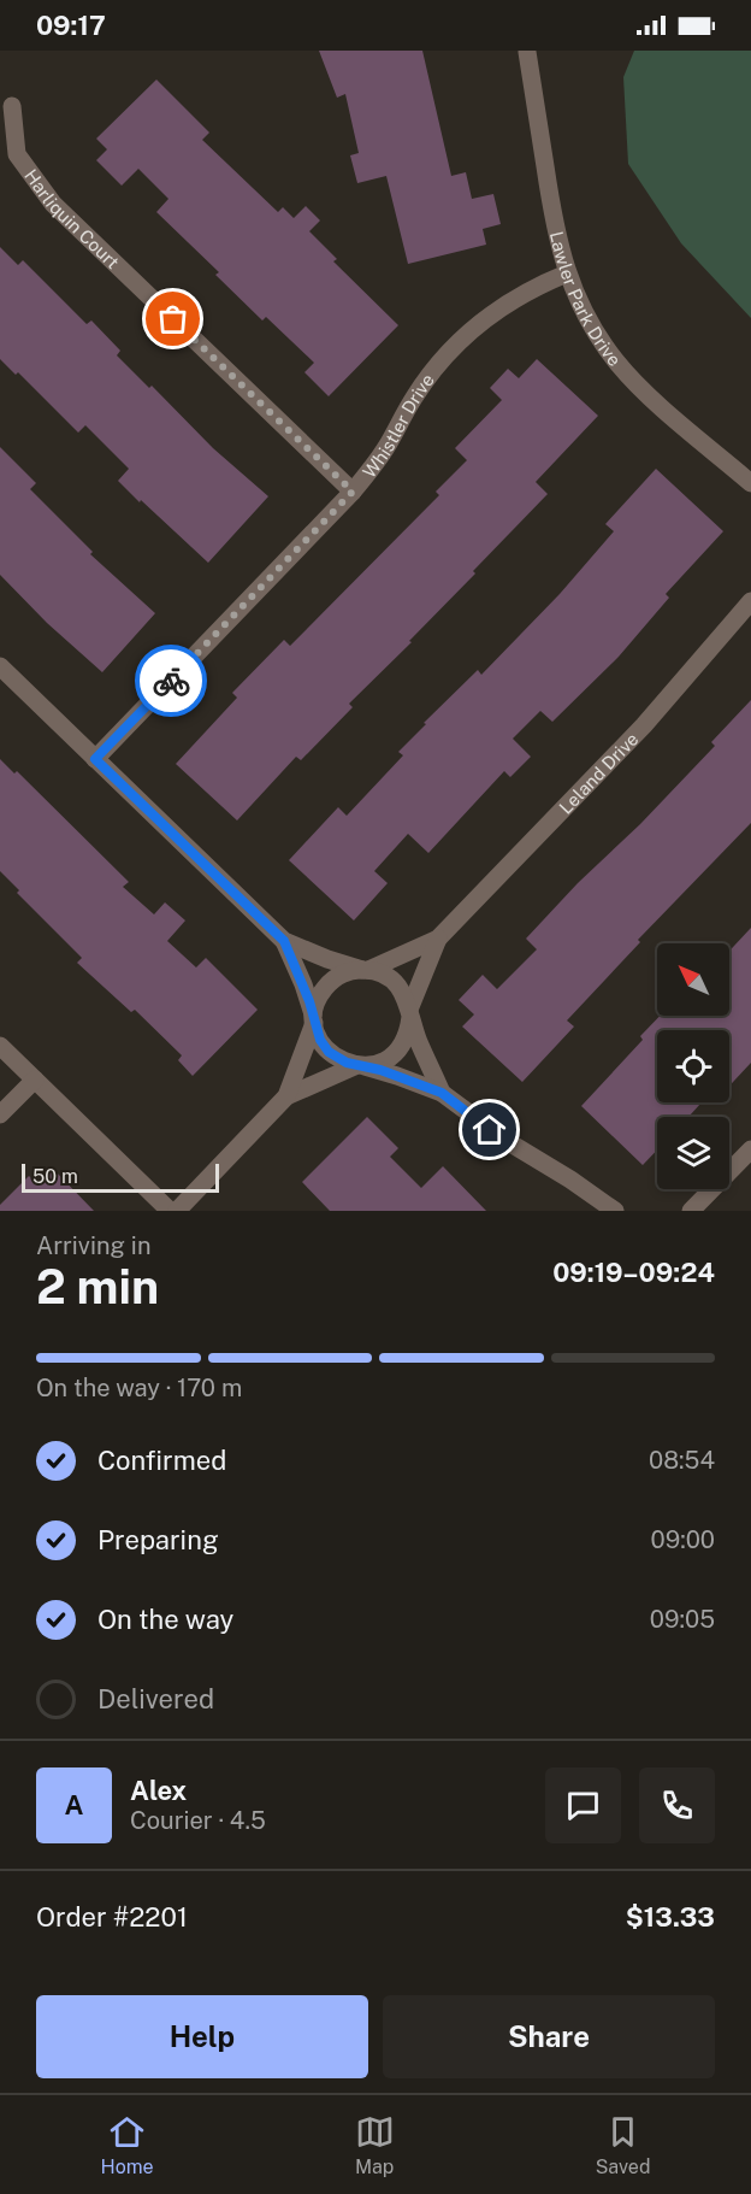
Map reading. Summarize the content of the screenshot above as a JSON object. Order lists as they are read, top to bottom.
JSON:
{
  "streets": {
    "street": [
      "Harliquin Court",
      "Lawler Park Drive",
      "Whistler Drive",
      "Leland Drive"
    ]
  },
  "crossings": [
    ["Harliquin Court", "Whistler Drive"],
    ["Lawler Park Drive", "Whistler Drive"]
  ],
  "scale_bar": "50 m",
  "north": "top left",
  "page": {
    "status": "09:17",
    "scale": "50 m",
    "heading": ["2 min", "Arriving in", "09:19–09:24"],
    "panel": [
      "Alex",
      "Courier · 4.5",
      "Order #2201",
      "$13.33"
    ],
    "bar": "On the way · 170 m",
    "list": [
      ["Confirmed", "08:54"],
      ["Preparing", "09:00"],
      ["On the way", "09:05"],
      "Delivered"
    ],
    "round": "A",
    "buttons": ["Help", "Share"],
    "tabs": ["Home", "Map", "Saved"]
  }
}
